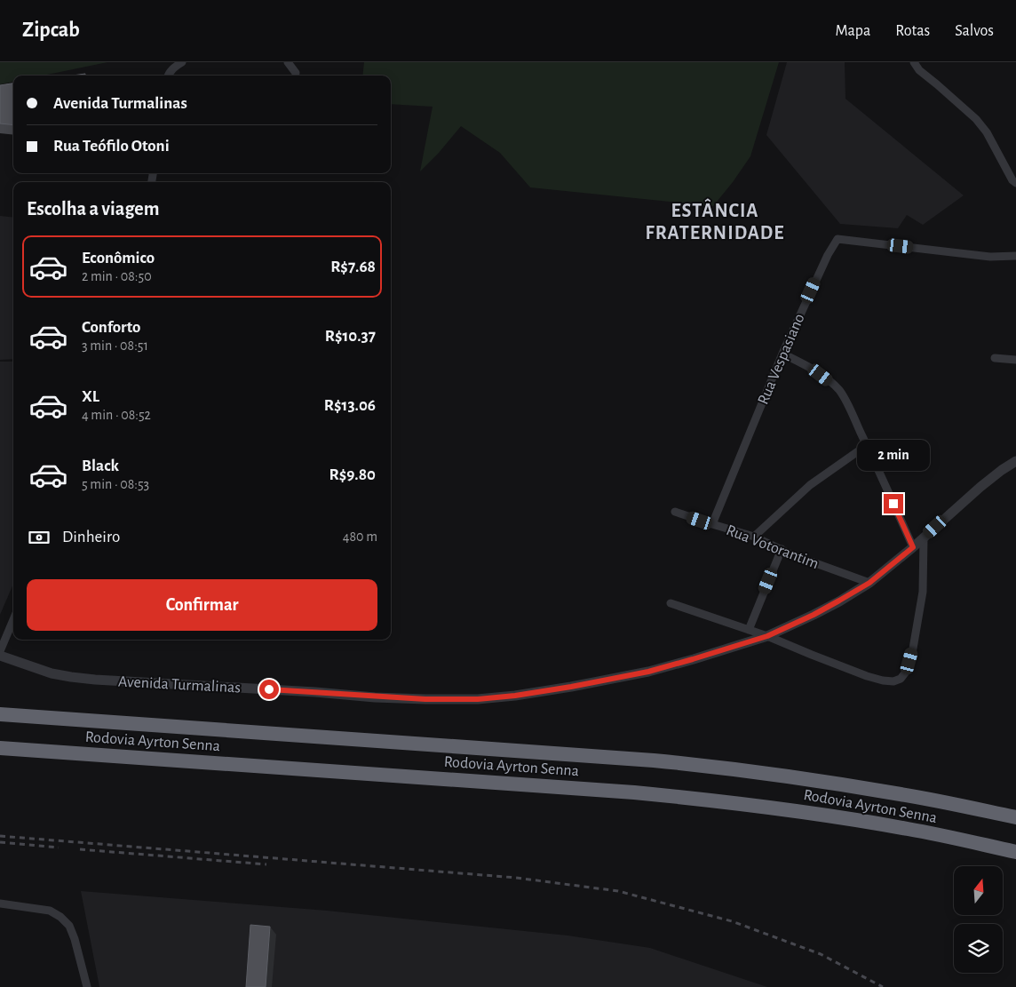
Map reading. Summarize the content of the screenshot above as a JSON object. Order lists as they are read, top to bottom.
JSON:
{
  "streets": {
    "highway": ["Rodovia Ayrton Senna"],
    "street": ["Rua Vespasiano", "Rua Votorantim", "Avenida Turmalinas"]
  },
  "crossings": [
    ["Rua Vespasiano", "Rua Votorantim"],
    ["Rua Votorantim", "Avenida Turmalinas"]
  ],
  "districts": ["ESTÂNCIA FRATERNIDADE"],
  "north": "top",
  "page": {
    "header": "Zipcab",
    "nav": ["Mapa", "Rotas", "Salvos"],
    "banner": ["Avenida Turmalinas", "Rua Teófilo Otoni"],
    "heading": "Escolha a viagem",
    "list": [
      {
        "name": "Econômico",
        "note": "2 min · 08:50",
        "value": "R$7.68"
      },
      {
        "name": "Conforto",
        "note": "3 min · 08:51",
        "value": "R$10.37"
      },
      {
        "name": "XL",
        "note": "4 min · 08:52",
        "value": "R$13.06"
      },
      {
        "name": "Black",
        "note": "5 min · 08:53",
        "value": "R$9.80"
      }
    ],
    "bubble": "2 min",
    "pay": ["Dinheiro", "480 m"],
    "buttons": "Confirmar"
  }
}
